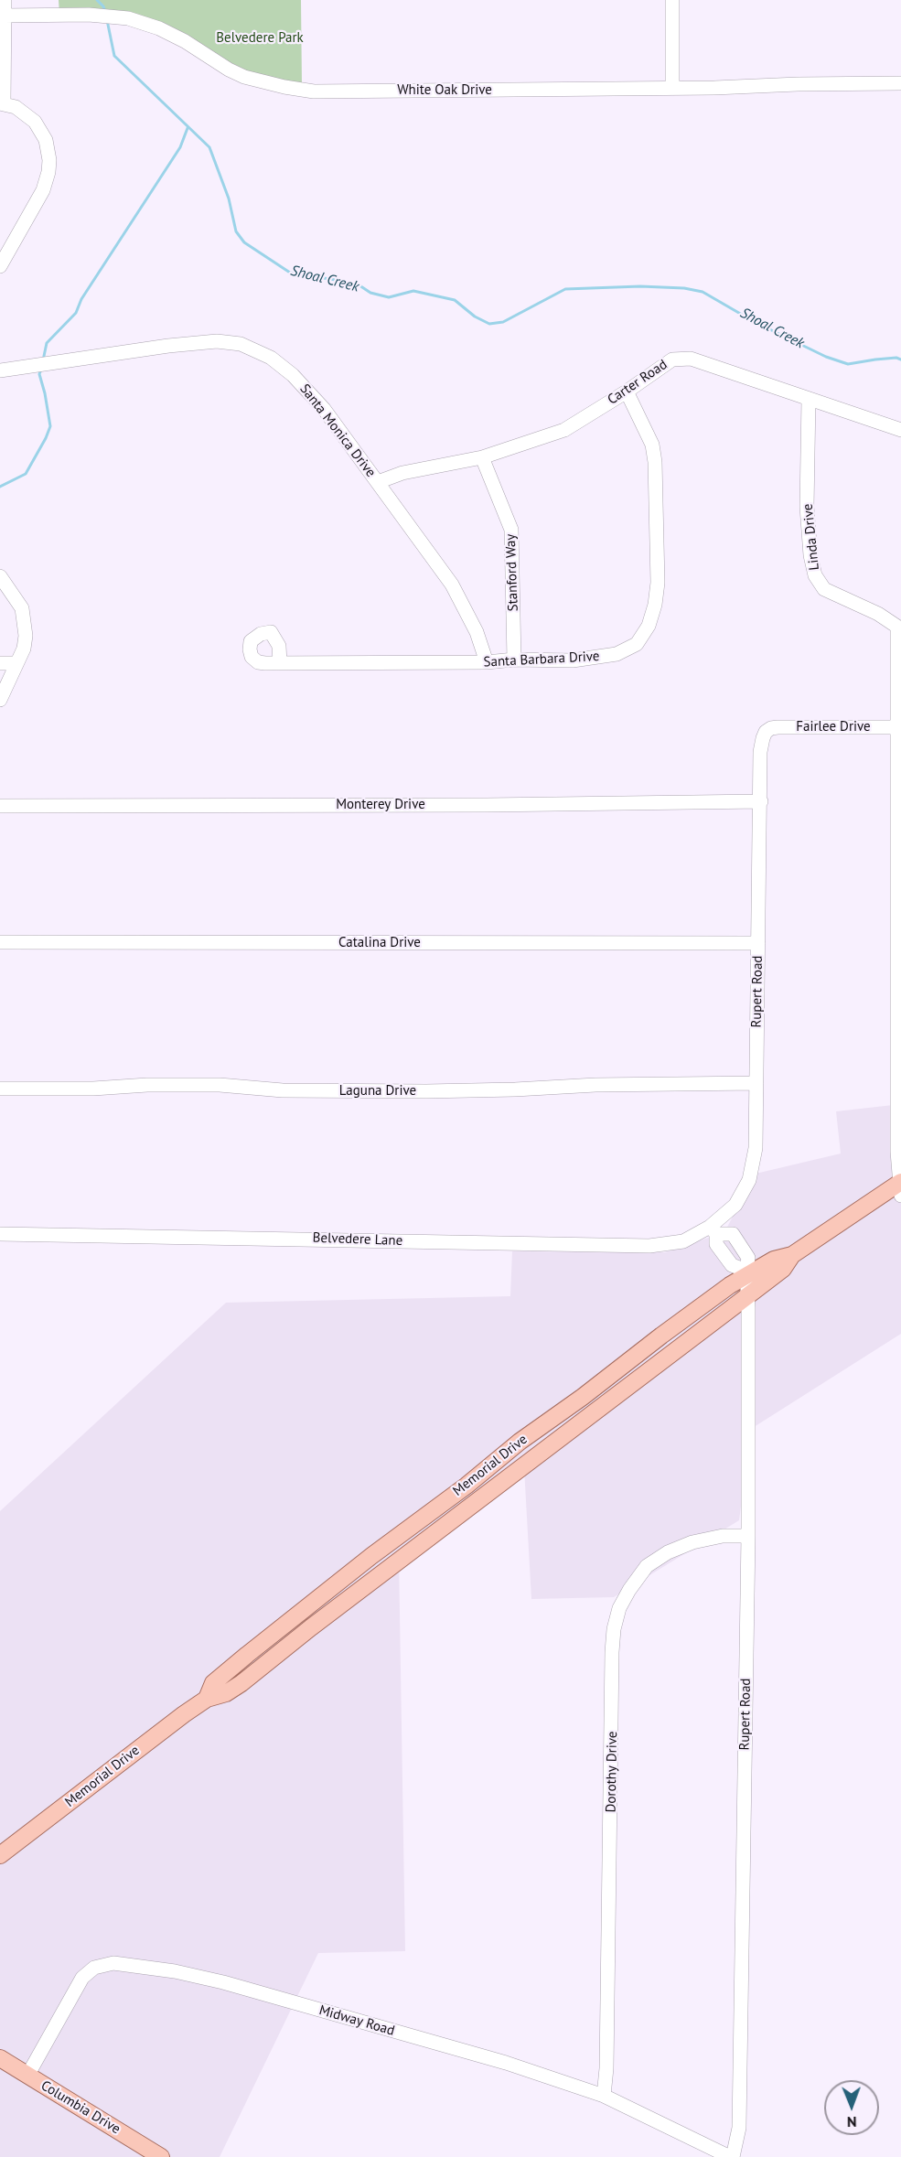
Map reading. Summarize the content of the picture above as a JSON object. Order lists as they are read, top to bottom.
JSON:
{
  "streets": {
    "main road": ["Memorial Drive", "Columbia Drive"],
    "street": [
      "White Oak Drive",
      "Carter Road",
      "Santa Monica Drive",
      "Linda Drive",
      "Stanford Way",
      "Santa Barbara Drive",
      "Fairlee Drive",
      "Monterey Drive",
      "Catalina Drive",
      "Rupert Road",
      "Laguna Drive",
      "Belvedere Lane",
      "Dorothy Drive",
      "Midway Road"
    ]
  },
  "crossings": [
    ["Carter Road", "Santa Monica Drive"],
    ["Carter Road", "Linda Drive"],
    ["Carter Road", "Stanford Way"],
    ["Carter Road", "Santa Barbara Drive"],
    ["Santa Monica Drive", "Santa Barbara Drive"],
    ["Stanford Way", "Santa Barbara Drive"],
    ["Fairlee Drive", "Rupert Road"],
    ["Monterey Drive", "Rupert Road"],
    ["Catalina Drive", "Rupert Road"],
    ["Rupert Road", "Laguna Drive"],
    ["Rupert Road", "Belvedere Lane"],
    ["Rupert Road", "Memorial Drive"],
    ["Rupert Road", "Dorothy Drive"],
    ["Rupert Road", "Midway Road"],
    ["Dorothy Drive", "Midway Road"],
    ["Midway Road", "Columbia Drive"]
  ],
  "water": ["Shoal Creek"],
  "parks": ["Belvedere Park"],
  "north": "bottom"
}
